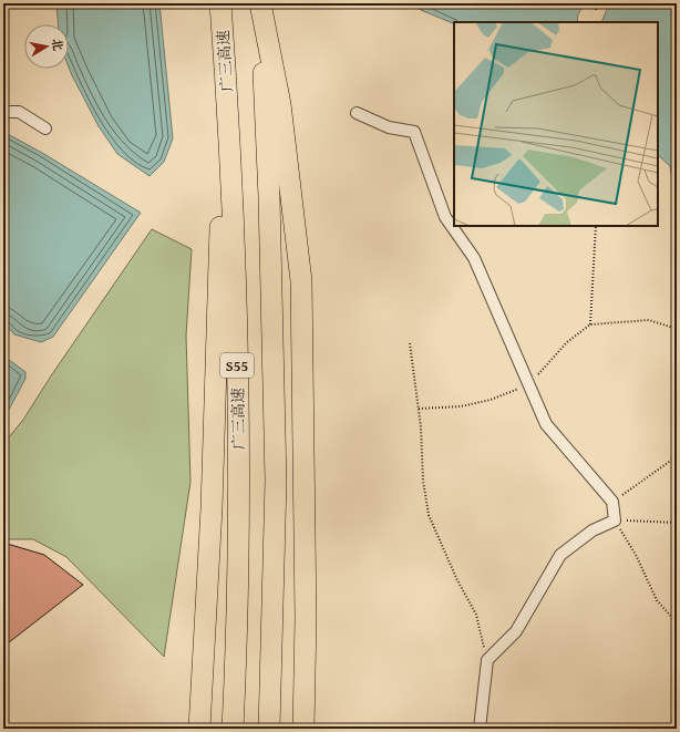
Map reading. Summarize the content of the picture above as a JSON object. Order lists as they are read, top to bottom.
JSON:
{
  "streets": {
    "highway": ["广三高速", "S55"]
  },
  "north": "right"
}
